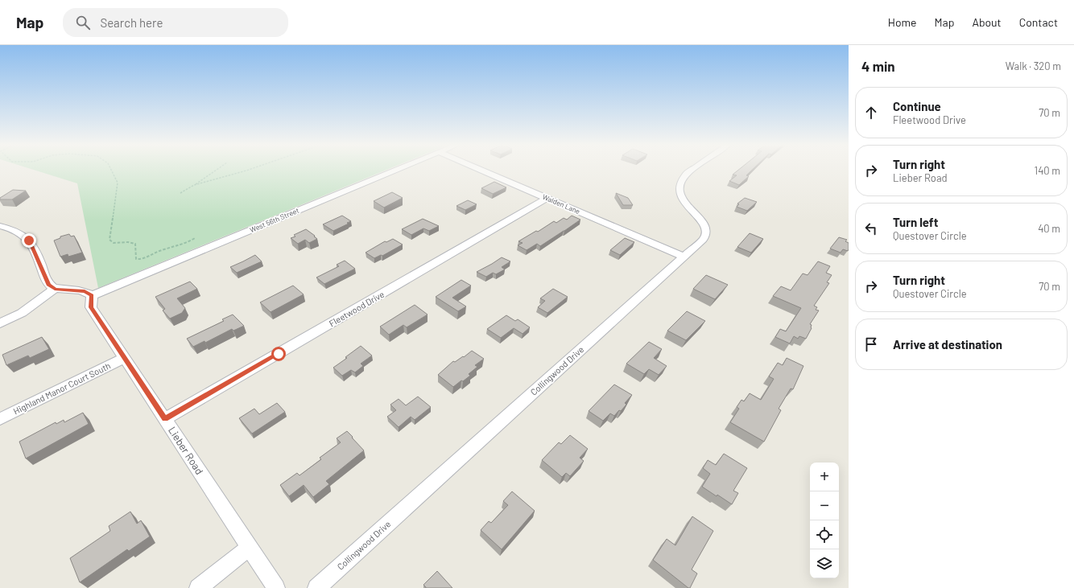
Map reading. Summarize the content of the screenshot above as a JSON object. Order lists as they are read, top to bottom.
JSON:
{
  "streets": {
    "street": [
      "Walden Lane",
      "West 56th Street",
      "Fleetwood Drive",
      "Collingwood Drive",
      "Highland Manor Court South",
      "Lieber Road"
    ]
  },
  "crossings": [
    ["Walden Lane", "Fleetwood Drive"],
    ["Walden Lane", "Collingwood Drive"],
    ["West 56th Street", "Lieber Road"],
    ["Fleetwood Drive", "Lieber Road"],
    ["Highland Manor Court South", "Lieber Road"]
  ],
  "page": {
    "header": "Map",
    "search": "Search here",
    "nav": [
      "Home",
      "Map",
      "About",
      "Contact"
    ],
    "heading": ["4 min", "Walk · 320 m"],
    "list": [
      ["Continue", "Fleetwood Drive", "70 m"],
      ["Turn right", "Lieber Road", "140 m"],
      ["Turn left", "Questover Circle", "40 m"],
      ["Turn right", "Questover Circle", "70 m"],
      "Arrive at destination"
    ],
    "map_buttons": ["+", "−"]
  }
}
